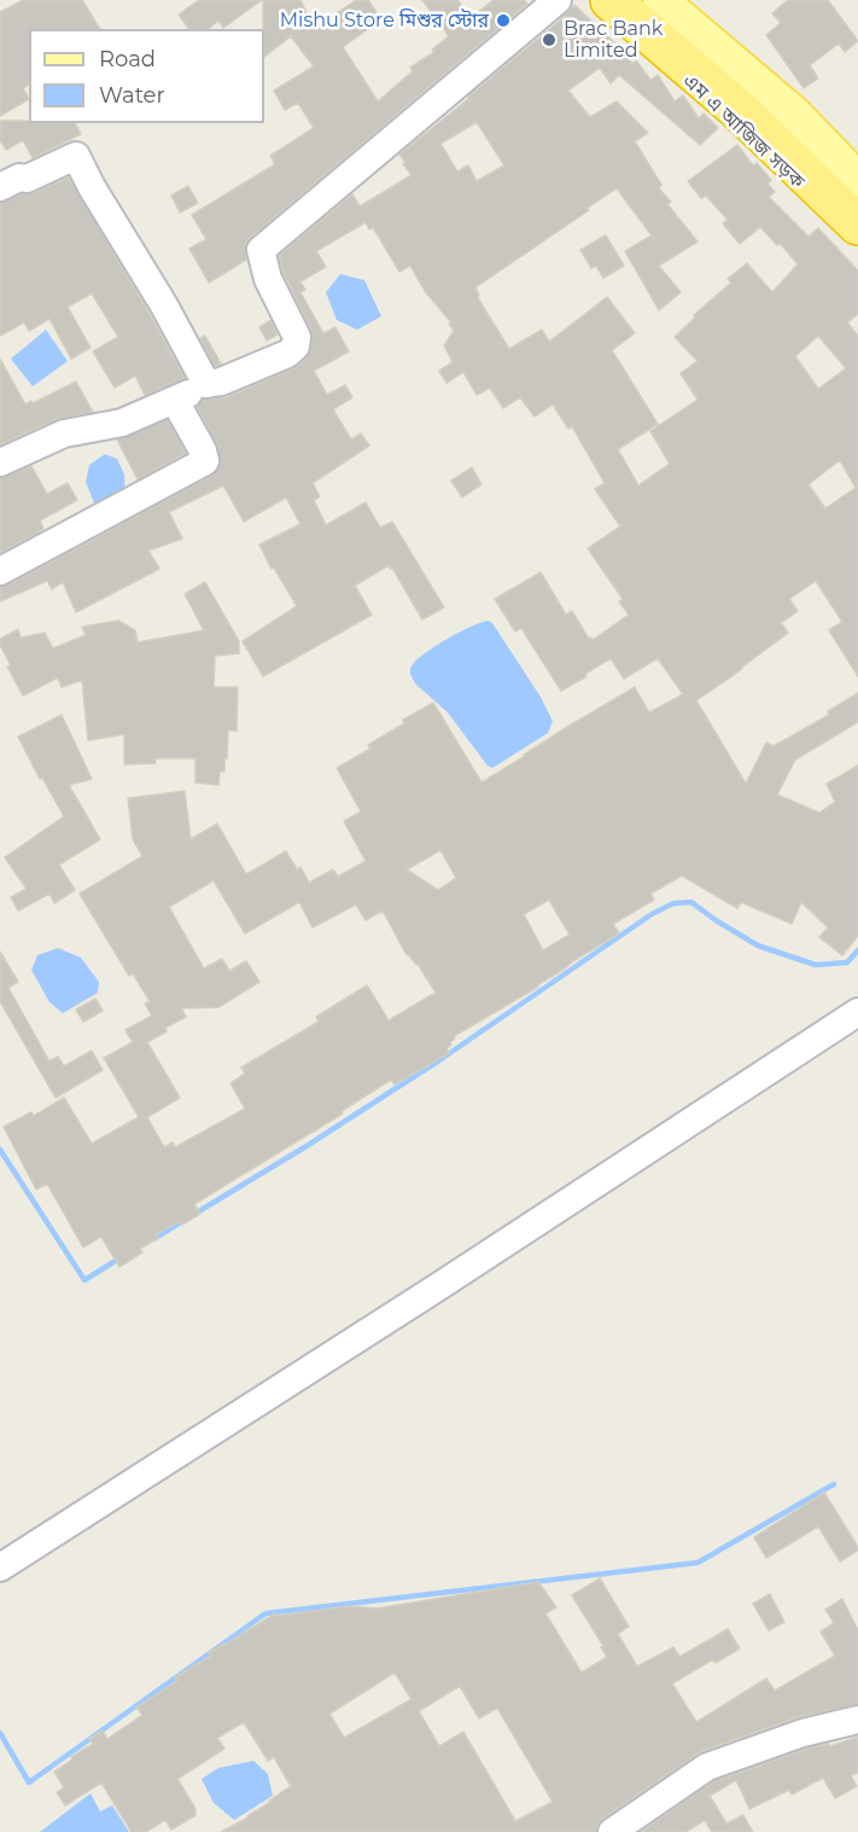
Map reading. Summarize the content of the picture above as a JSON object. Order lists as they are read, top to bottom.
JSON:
{
  "streets": {
    "main road": ["এম এ আজিজ সড়ক"]
  },
  "places": ["Mishu Store মিশুর স্টোর", "Brac Bank Limited"],
  "legend": ["Road", "Water"]
}
